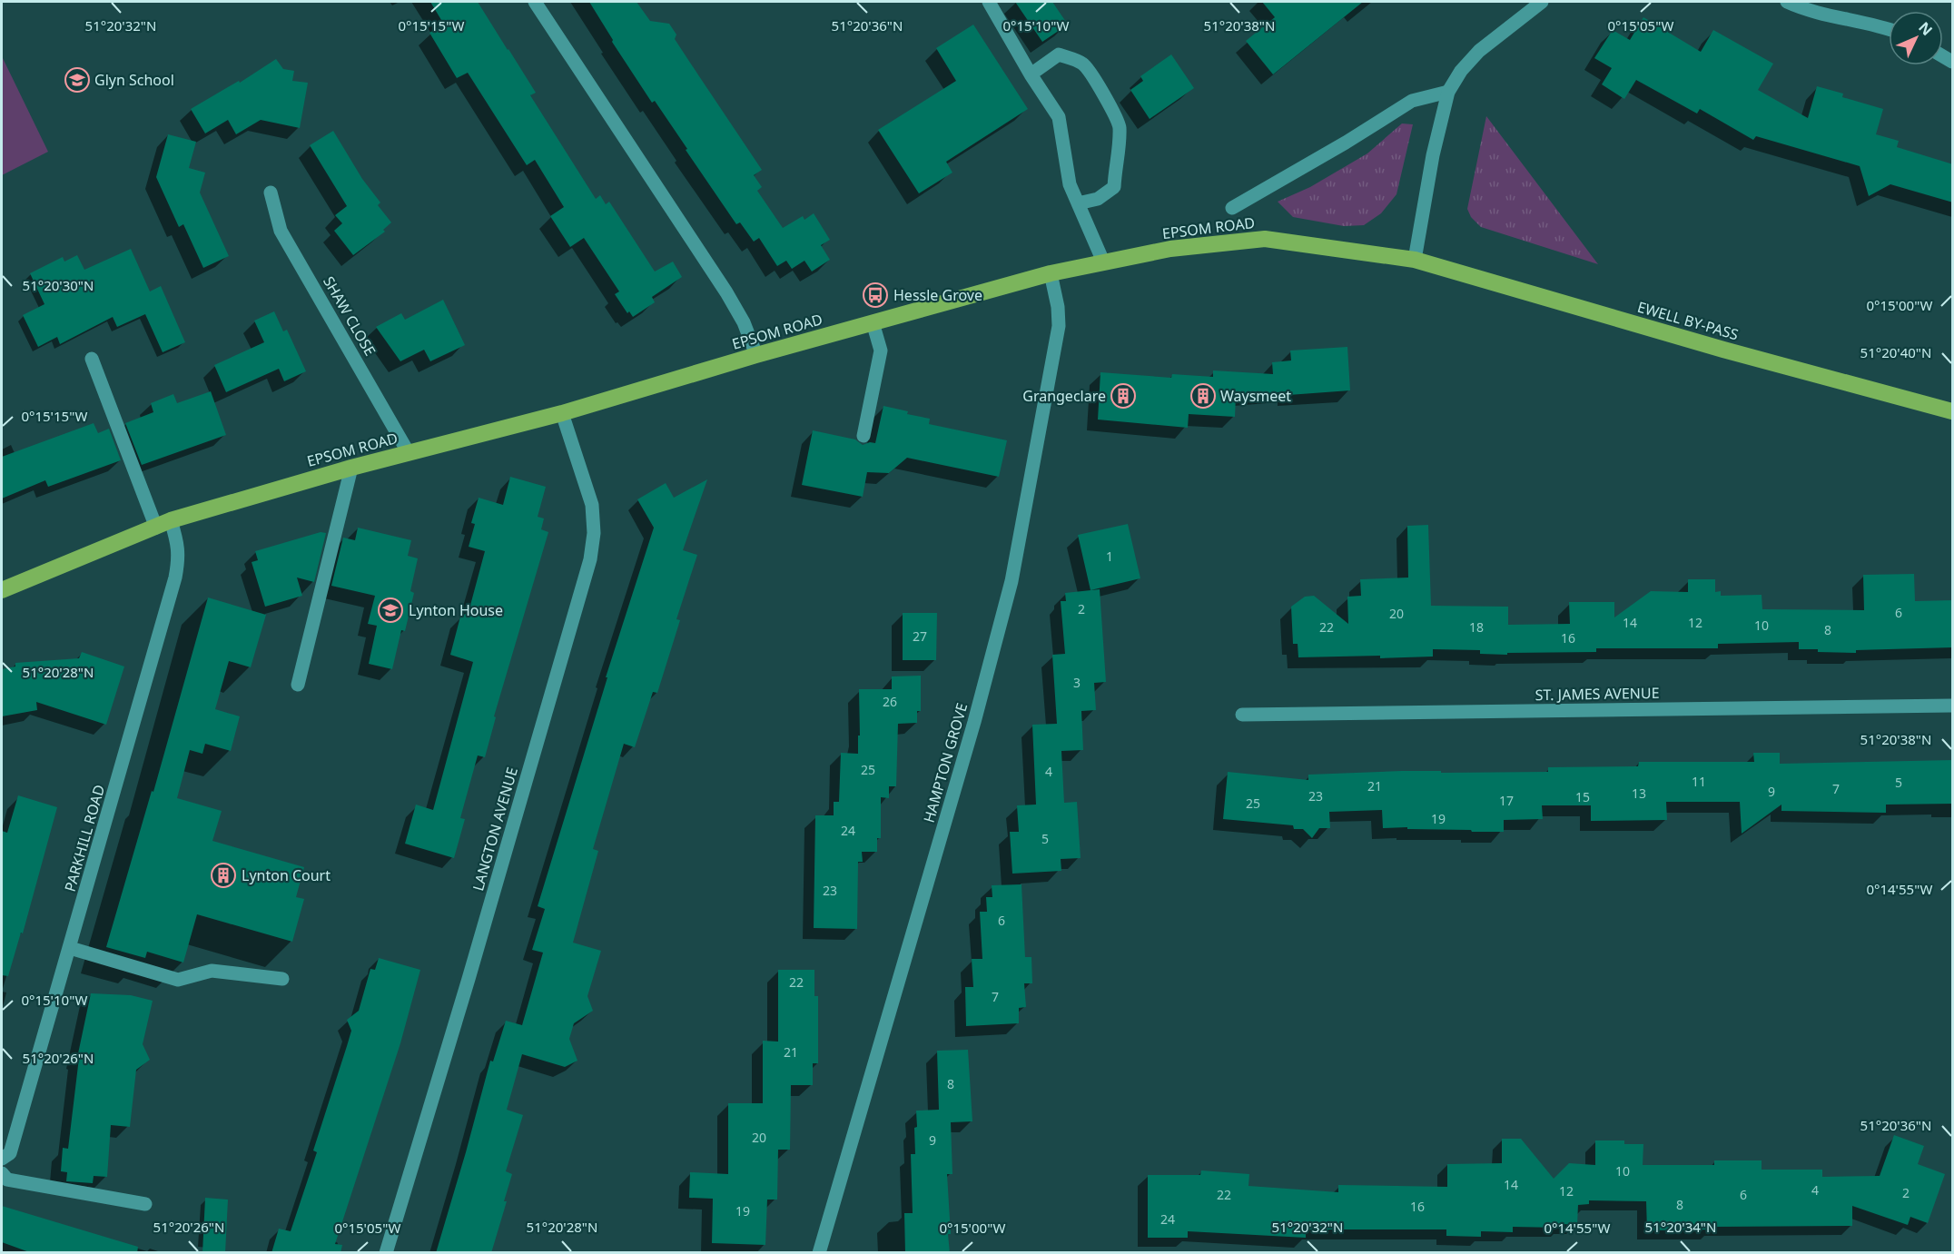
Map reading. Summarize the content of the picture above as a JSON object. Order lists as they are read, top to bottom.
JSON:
{
  "streets": {
    "highway": ["EPSOM ROAD", "EWELL BY-PASS"],
    "street": [
      "SHAW CLOSE",
      "ST. JAMES AVENUE",
      "HAMPTON GROVE",
      "LANGTON AVENUE",
      "PARKHILL ROAD"
    ]
  },
  "crossings": [
    ["EPSOM ROAD", "SHAW CLOSE"],
    ["EPSOM ROAD", "EWELL BY-PASS"],
    ["EPSOM ROAD", "HAMPTON GROVE"],
    ["EPSOM ROAD", "LANGTON AVENUE"],
    ["EPSOM ROAD", "PARKHILL ROAD"]
  ],
  "places": {
    "school or university": ["Glyn School", "Lynton House"],
    "bus stop": ["Hessle Grove"],
    "building": ["Grangeclare", "Waysmeet", "Lynton Court"]
  },
  "house_numbers": [
    "1",
    "2",
    "6",
    "20",
    "14",
    "12",
    "10",
    "22",
    "18",
    "8",
    "27",
    "16",
    "3",
    "26",
    "25",
    "4",
    "11",
    "5",
    "21",
    "7",
    "9",
    "13",
    "23",
    "15",
    "17",
    "25",
    "19",
    "24",
    "5",
    "23",
    "6",
    "22",
    "7",
    "21",
    "8",
    "20",
    "9",
    "10",
    "14",
    "4",
    "12",
    "2",
    "22",
    "6",
    "8",
    "16",
    "19",
    "24"
  ],
  "north": "top right",
  "coordinates": [
    "0°15'15\"W",
    "0°15'10\"W",
    "0°15'05\"W",
    "51°20'38\"N",
    "51°20'32\"N",
    "51°20'36\"N",
    "51°20'30\"N",
    "0°15'00\"W",
    "51°20'40\"N",
    "51°20'28\"N",
    "0°14'55\"W",
    "51°20'26\"N",
    "51°20'34\"N"
  ]
}
